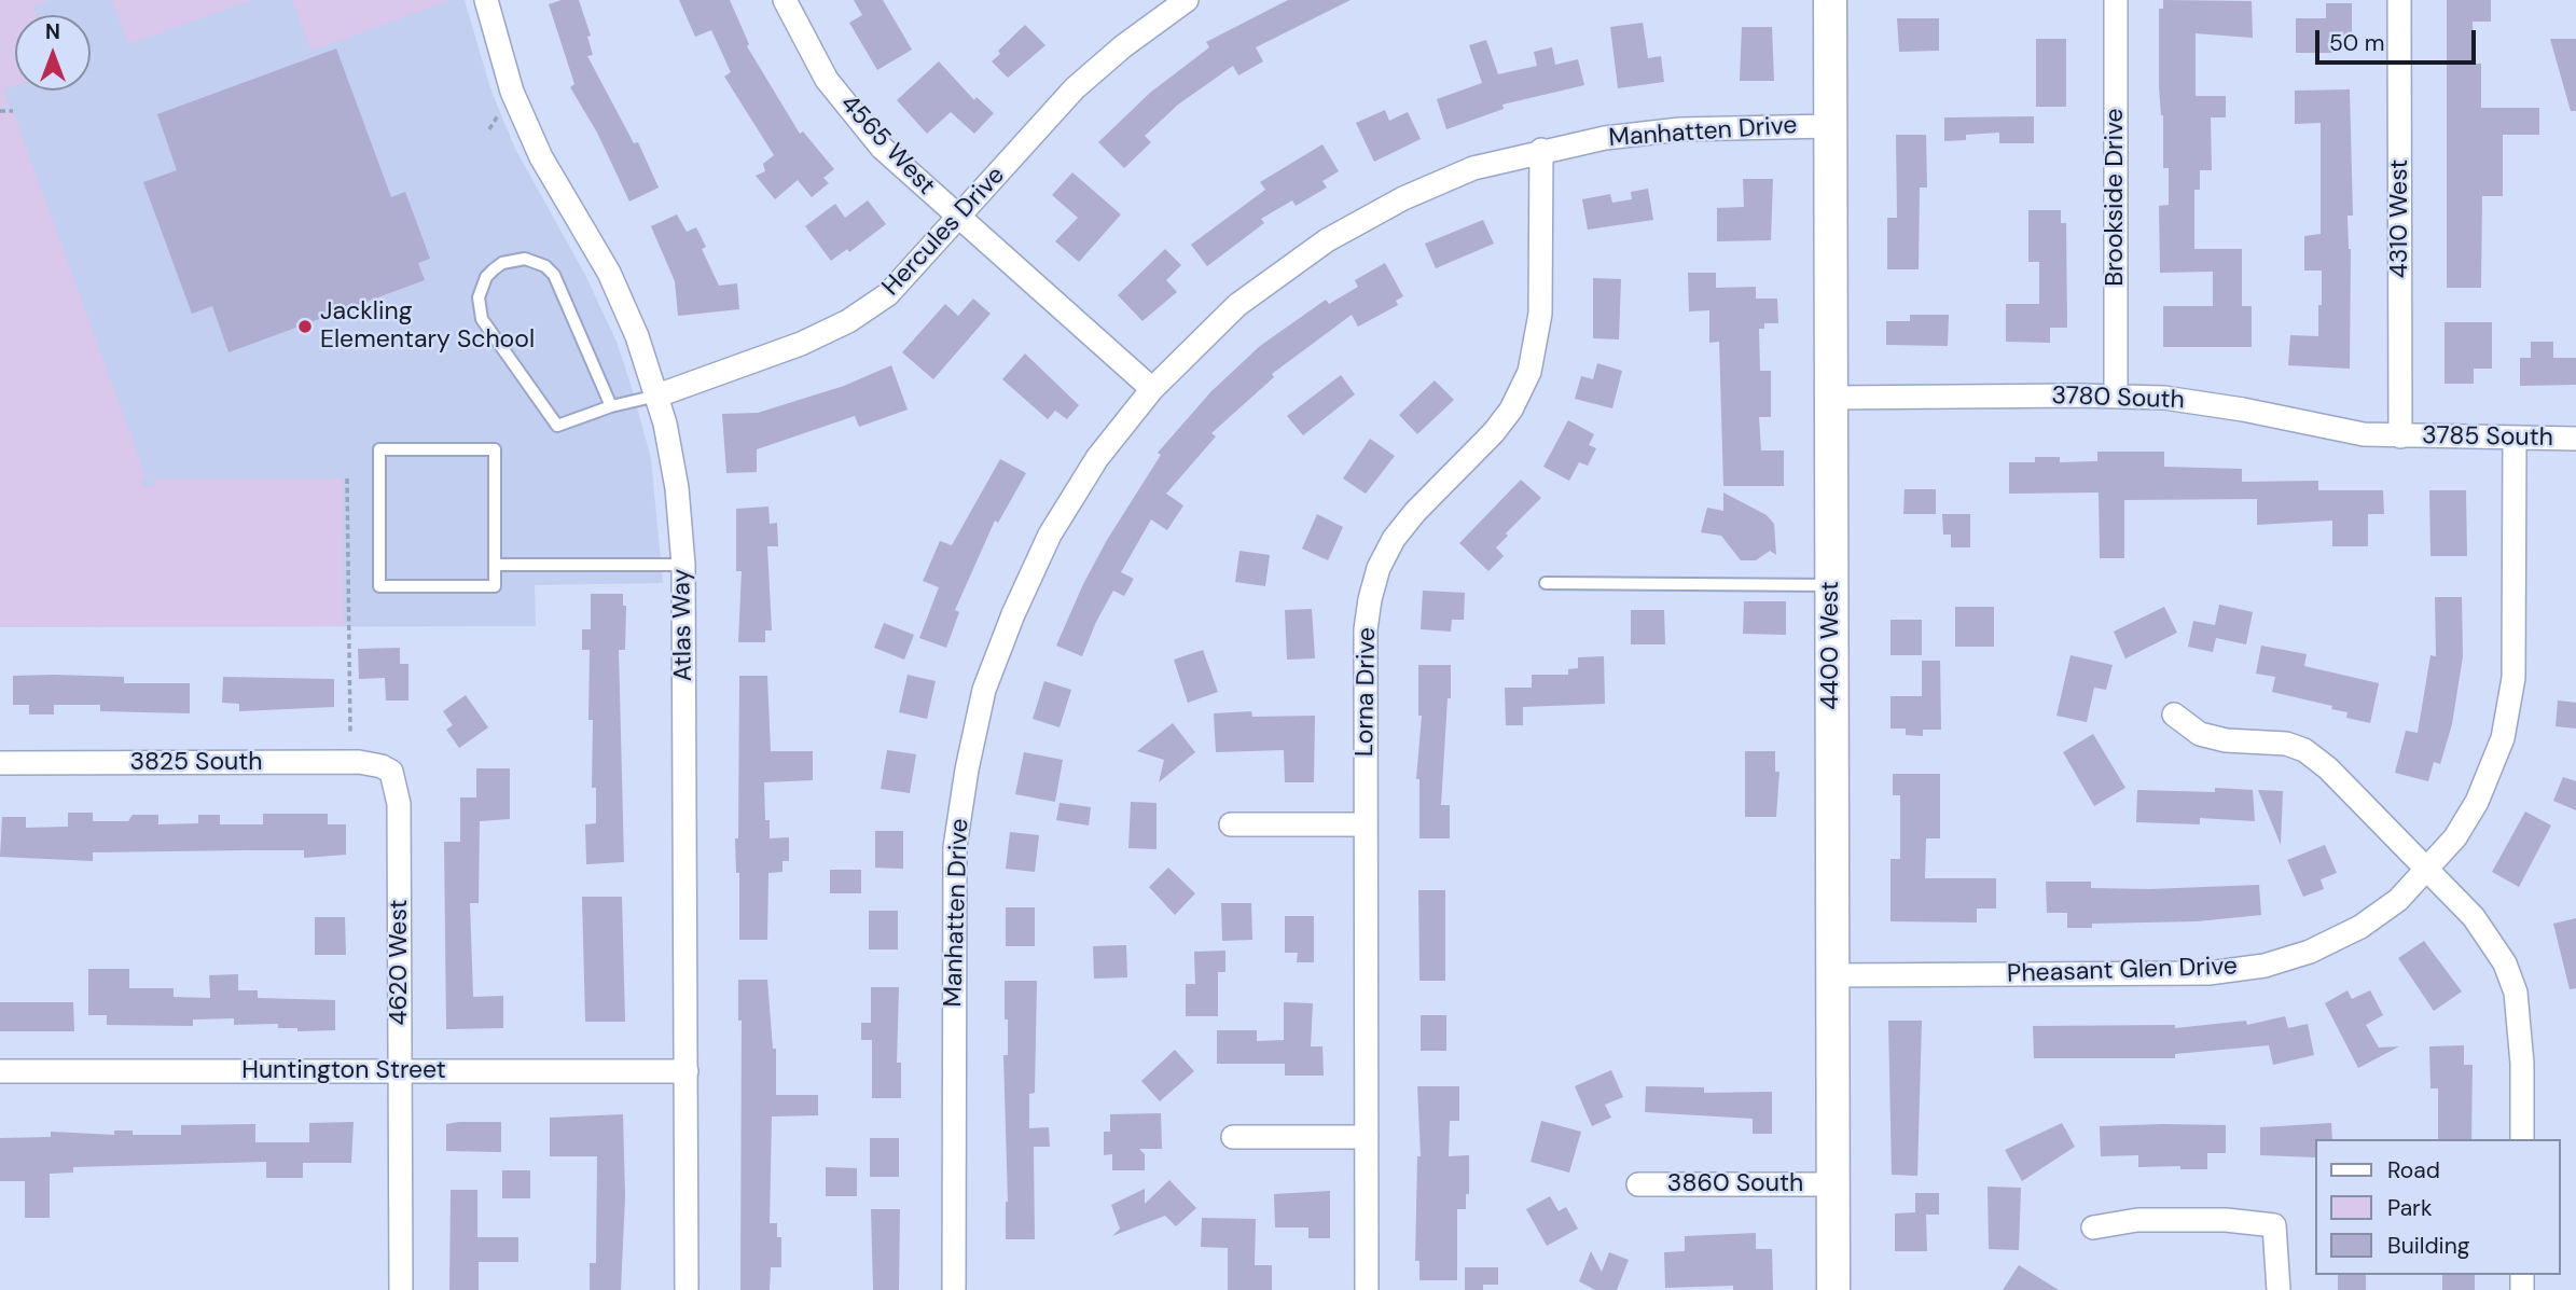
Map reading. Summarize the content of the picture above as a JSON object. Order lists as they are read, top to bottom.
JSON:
{
  "streets": {
    "street": [
      "Manhatten Drive",
      "4565 West",
      "Brookside Drive",
      "4310 West",
      "Hercules Drive",
      "3780 South",
      "3785 South",
      "Atlas Way",
      "4400 West",
      "Lorna Drive",
      "3825 South",
      "4620 West",
      "Pheasant Glen Drive",
      "Huntington Street",
      "3860 South"
    ]
  },
  "crossings": [
    ["Manhatten Drive", "4565 West"],
    ["Manhatten Drive", "4400 West"],
    ["Manhatten Drive", "Lorna Drive"],
    ["4565 West", "Hercules Drive"],
    ["Brookside Drive", "3780 South"],
    ["4310 West", "3780 South"],
    ["4310 West", "3785 South"],
    ["Hercules Drive", "Atlas Way"],
    ["3780 South", "3785 South"],
    ["3780 South", "4400 West"],
    ["3785 South", "Pheasant Glen Drive"],
    ["Atlas Way", "Huntington Street"],
    ["4400 West", "Pheasant Glen Drive"],
    ["4400 West", "3860 South"],
    ["3825 South", "4620 West"],
    ["4620 West", "Huntington Street"]
  ],
  "places": ["Jackling Elementary School"],
  "legend": ["Road", "Park", "Building"],
  "scale_bar": "50 m",
  "north": "top"
}
